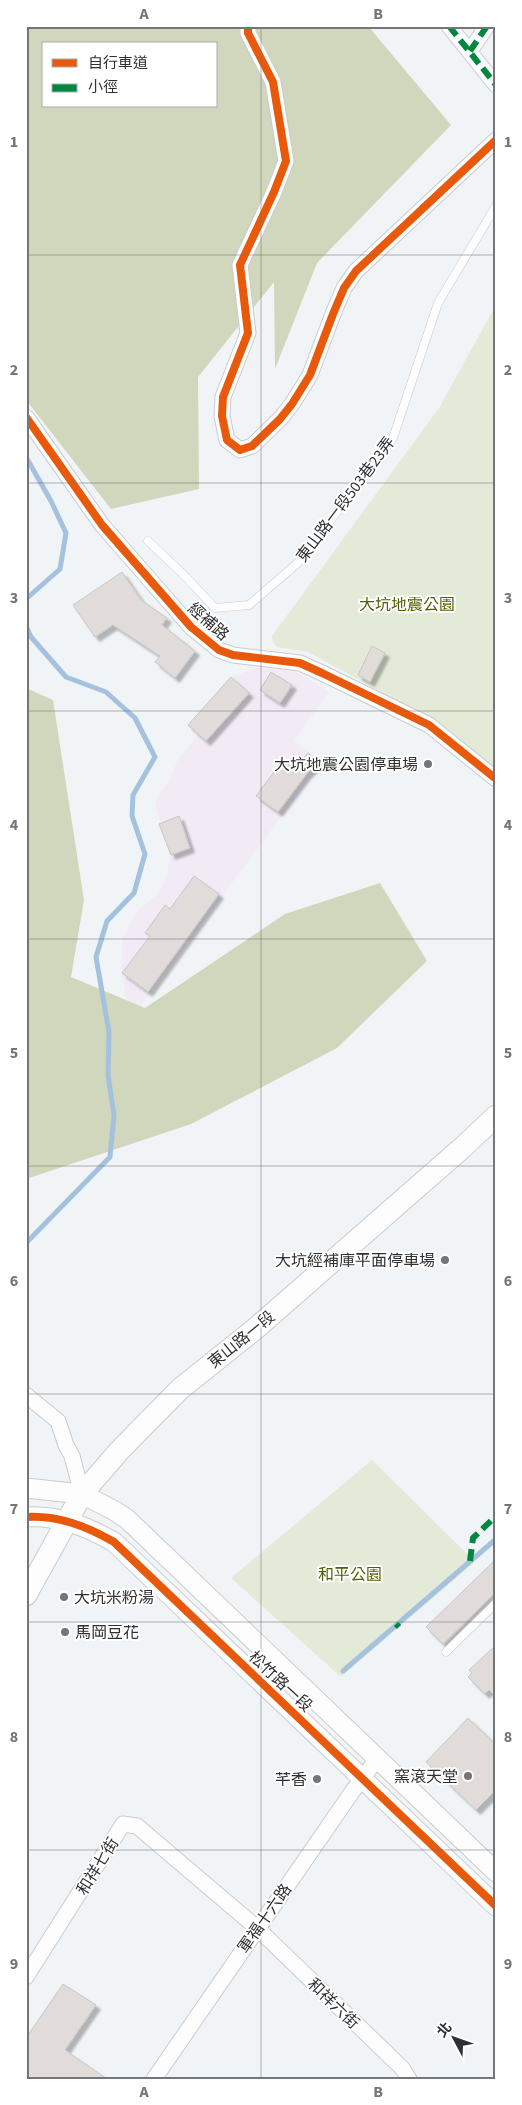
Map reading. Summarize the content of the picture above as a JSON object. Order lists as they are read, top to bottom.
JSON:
{
  "streets": {
    "main road": ["東山路一段"],
    "street": [
      "經補路",
      "松竹路一段",
      "和祥七街",
      "軍福十六路",
      "和祥六街"
    ],
    "lane": ["東山路一段503巷23弄"]
  },
  "crossings": [
    ["東山路一段", "松竹路一段"],
    ["松竹路一段", "軍福十六路"],
    ["和祥七街", "軍福十六路"],
    ["和祥七街", "和祥六街"],
    ["軍福十六路", "和祥六街"]
  ],
  "parks": ["大坑地震公園", "和平公園"],
  "places": [
    "大坑地震公園停車場",
    "大坑經補庫平面停車場",
    "大坑米粉湯",
    "馬岡豆花",
    "窯滾天堂",
    "芊香"
  ],
  "legend": ["自行車道", "小徑"],
  "north": "top left",
  "grid": {
    "columns": ["A", "B"],
    "rows": [
      "1",
      "2",
      "3",
      "4",
      "5",
      "6",
      "7",
      "8",
      "9"
    ]
  }
}
